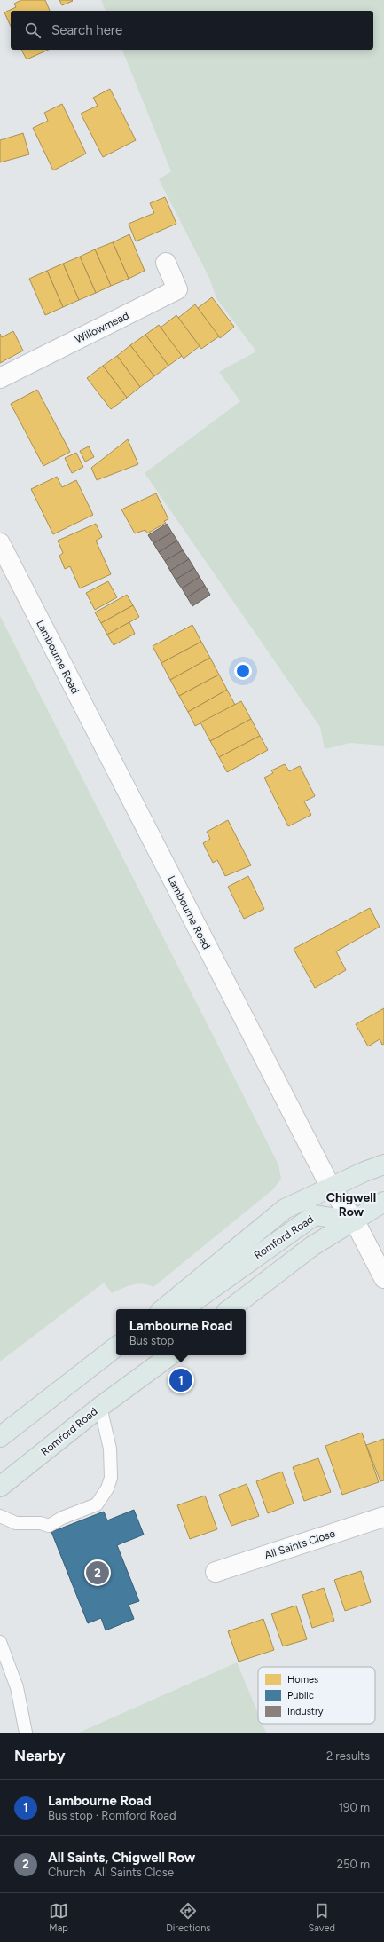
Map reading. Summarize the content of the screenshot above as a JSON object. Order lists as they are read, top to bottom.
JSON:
{
  "streets": {
    "main road": [
      "Willowmead",
      "Lambourne Road",
      "Romford Road",
      "All Saints Close"
    ]
  },
  "crossings": [
    ["Lambourne Road", "Romford Road"]
  ],
  "districts": ["Chigwell Row"],
  "legend": ["Homes", "Public", "Industry"],
  "page": {
    "search": "Search here",
    "popup": ["Lambourne Road", "Bus stop"],
    "pins": ["1", "2"],
    "heading": ["Nearby", "2 results"],
    "list": [
      {
        "mark": "1",
        "name": "Lambourne Road",
        "note": "Bus stop · Romford Road",
        "value": "190 m"
      },
      {
        "mark": "2",
        "name": "All Saints, Chigwell Row",
        "note": "Church · All Saints Close",
        "value": "250 m"
      }
    ],
    "nav": ["Map", "Directions", "Saved"]
  }
}
